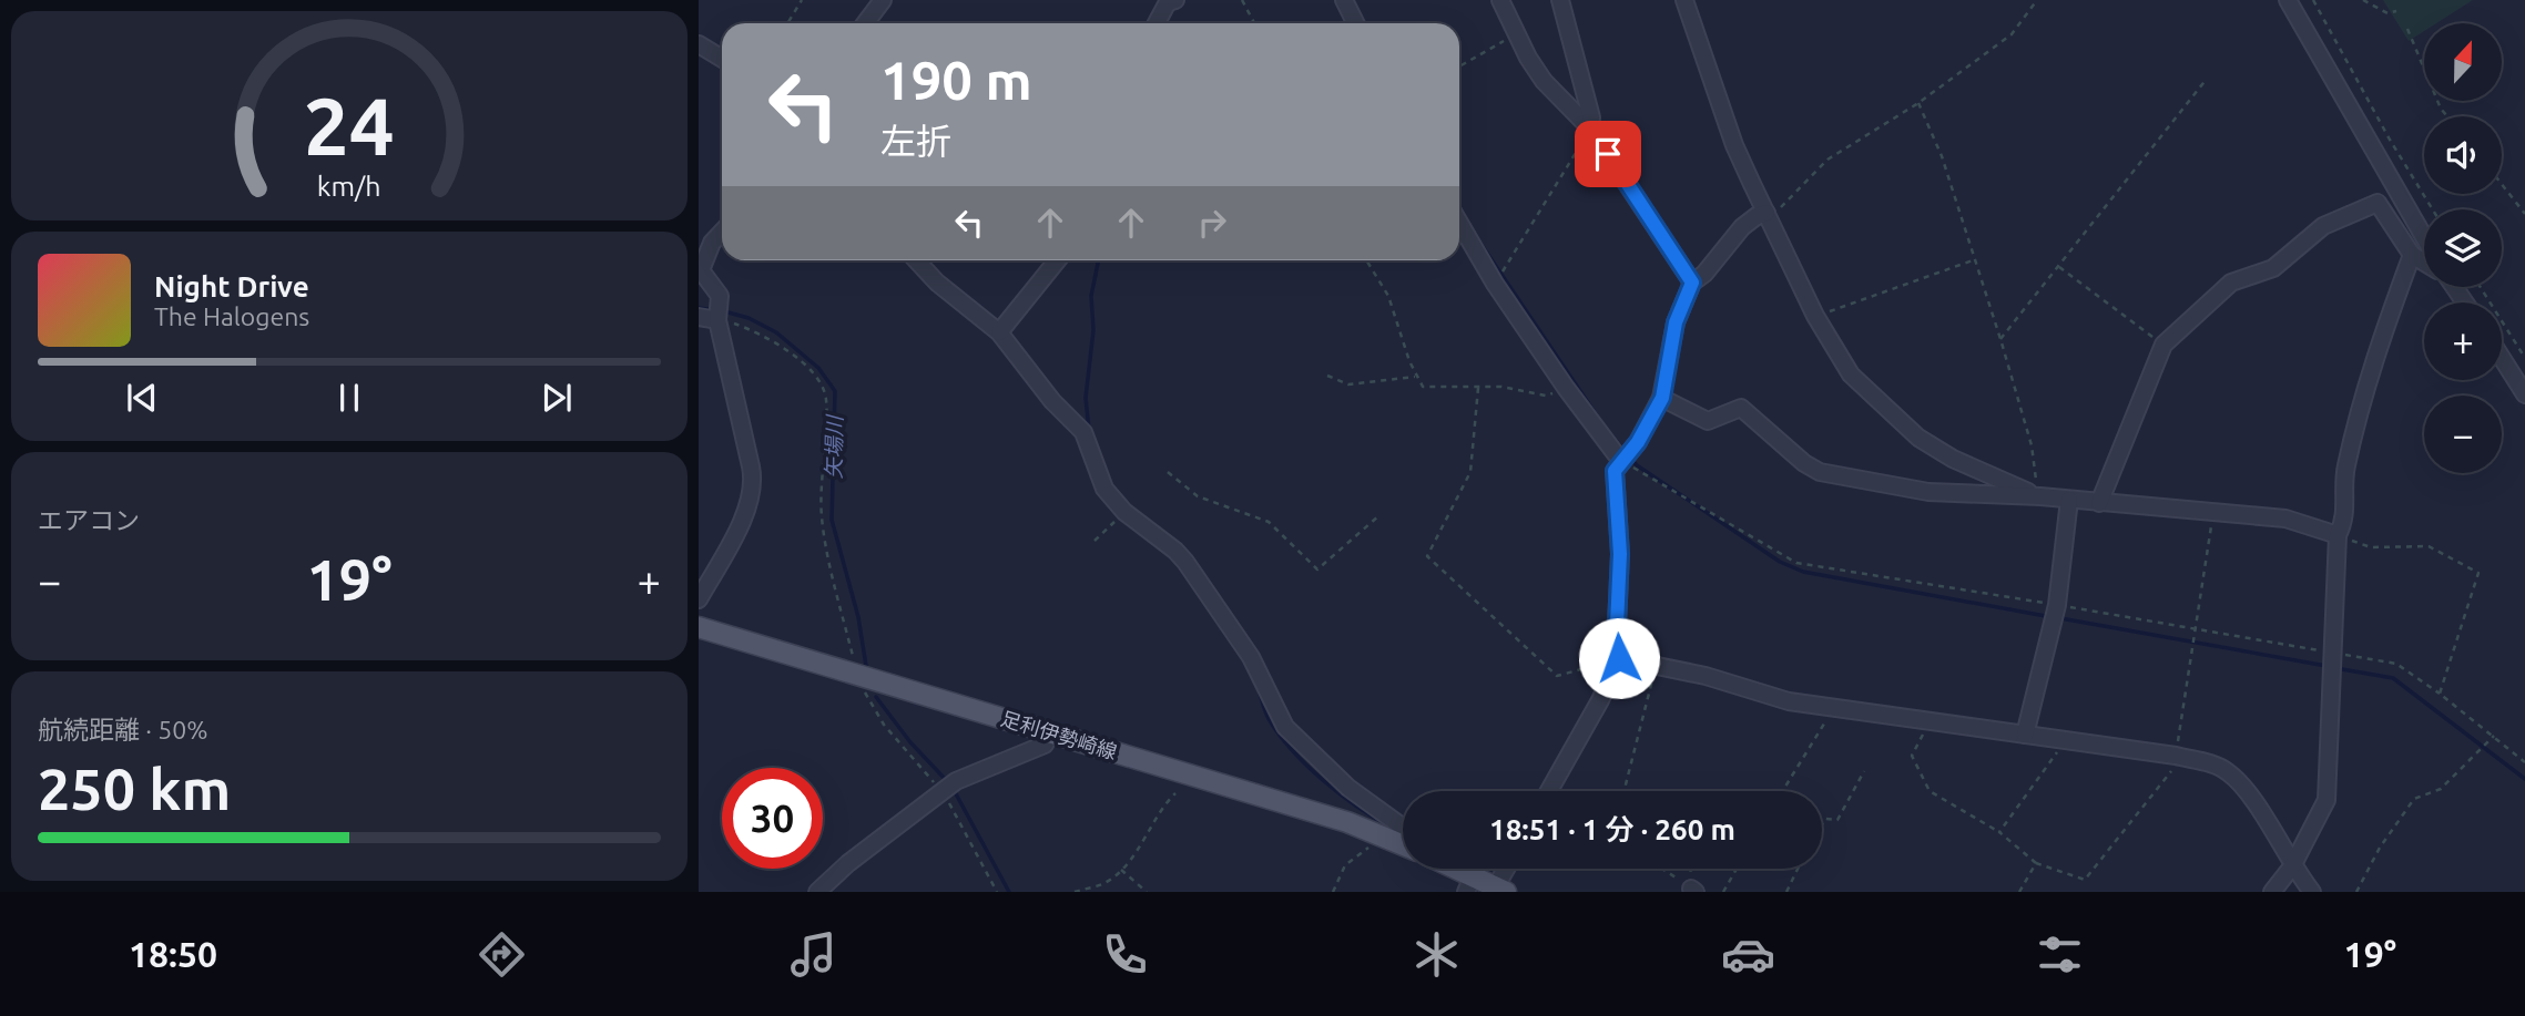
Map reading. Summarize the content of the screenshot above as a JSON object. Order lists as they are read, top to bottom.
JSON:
{
  "streets": {
    "main road": ["足利伊勢崎線"]
  },
  "water": ["矢場川"],
  "north": "top",
  "page": {
    "map_buttons": ["+", "−"],
    "turn": ["190 m", "左折"],
    "song": ["Night Drive", "The Halogens"],
    "tile": [
      "エアコン",
      ["航続距離 · 50%", "250 km"]
    ],
    "heat": ["−", "19°", "+"],
    "limit": "30",
    "trip": "18:51 · 1 分 · 260 m",
    "tabs": ["18:50", "19°"],
    "gauge": ["24", "km/h"]
  }
}
